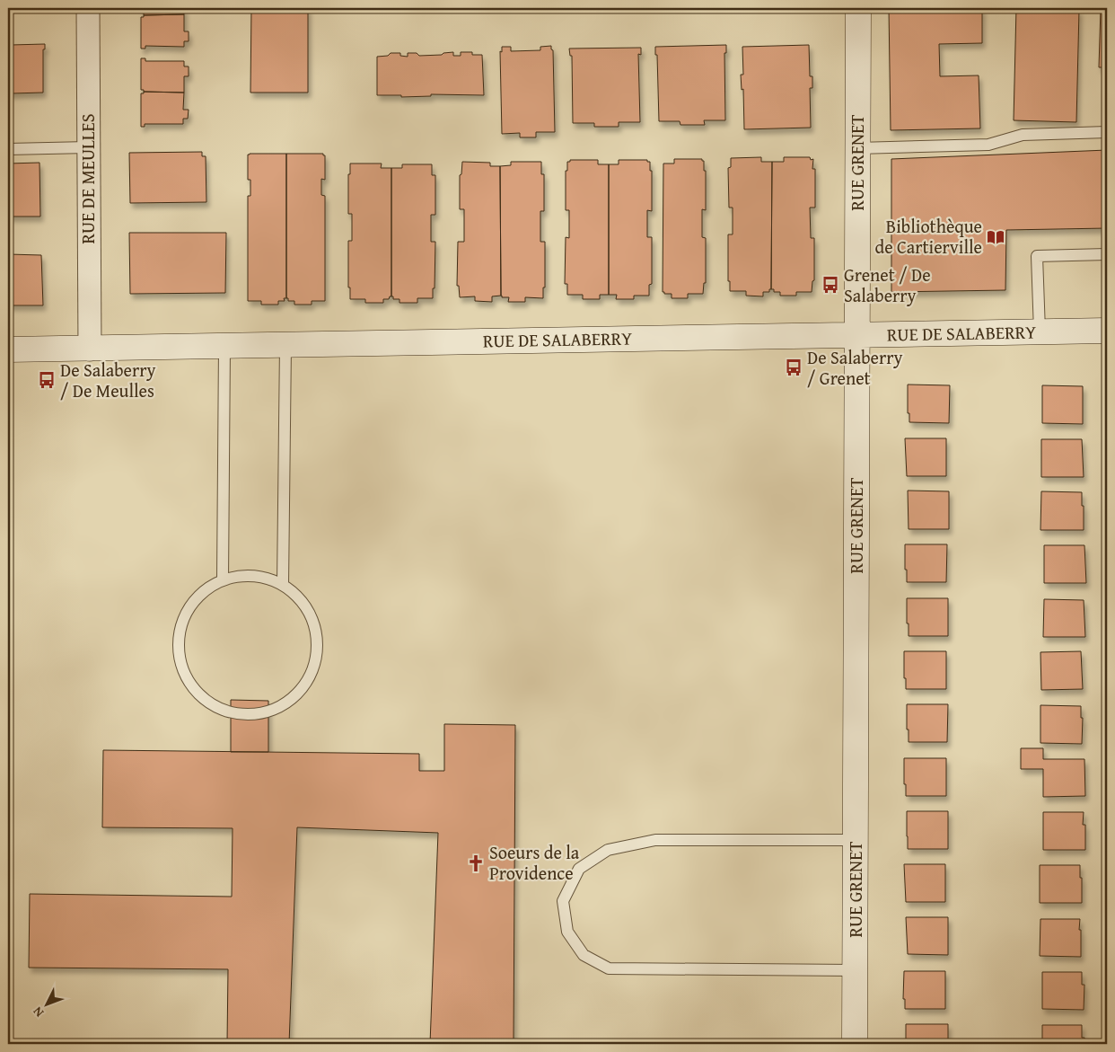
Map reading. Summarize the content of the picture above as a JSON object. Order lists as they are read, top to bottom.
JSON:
{
  "streets": {
    "main road": ["RUE GRENET", "RUE DE SALABERRY"],
    "street": ["RUE DE MEULLES"]
  },
  "crossings": [
    ["RUE GRENET", "RUE DE SALABERRY"],
    ["RUE DE MEULLES", "RUE DE SALABERRY"]
  ],
  "places": {
    "library": ["Bibliothèque de Cartierville"],
    "bus stop": ["Grenet / De Salaberry", "De Salaberry / Grenet", "De Salaberry / De Meulles"],
    "church": ["Soeurs de la Providence"]
  },
  "north": "bottom left"
}
